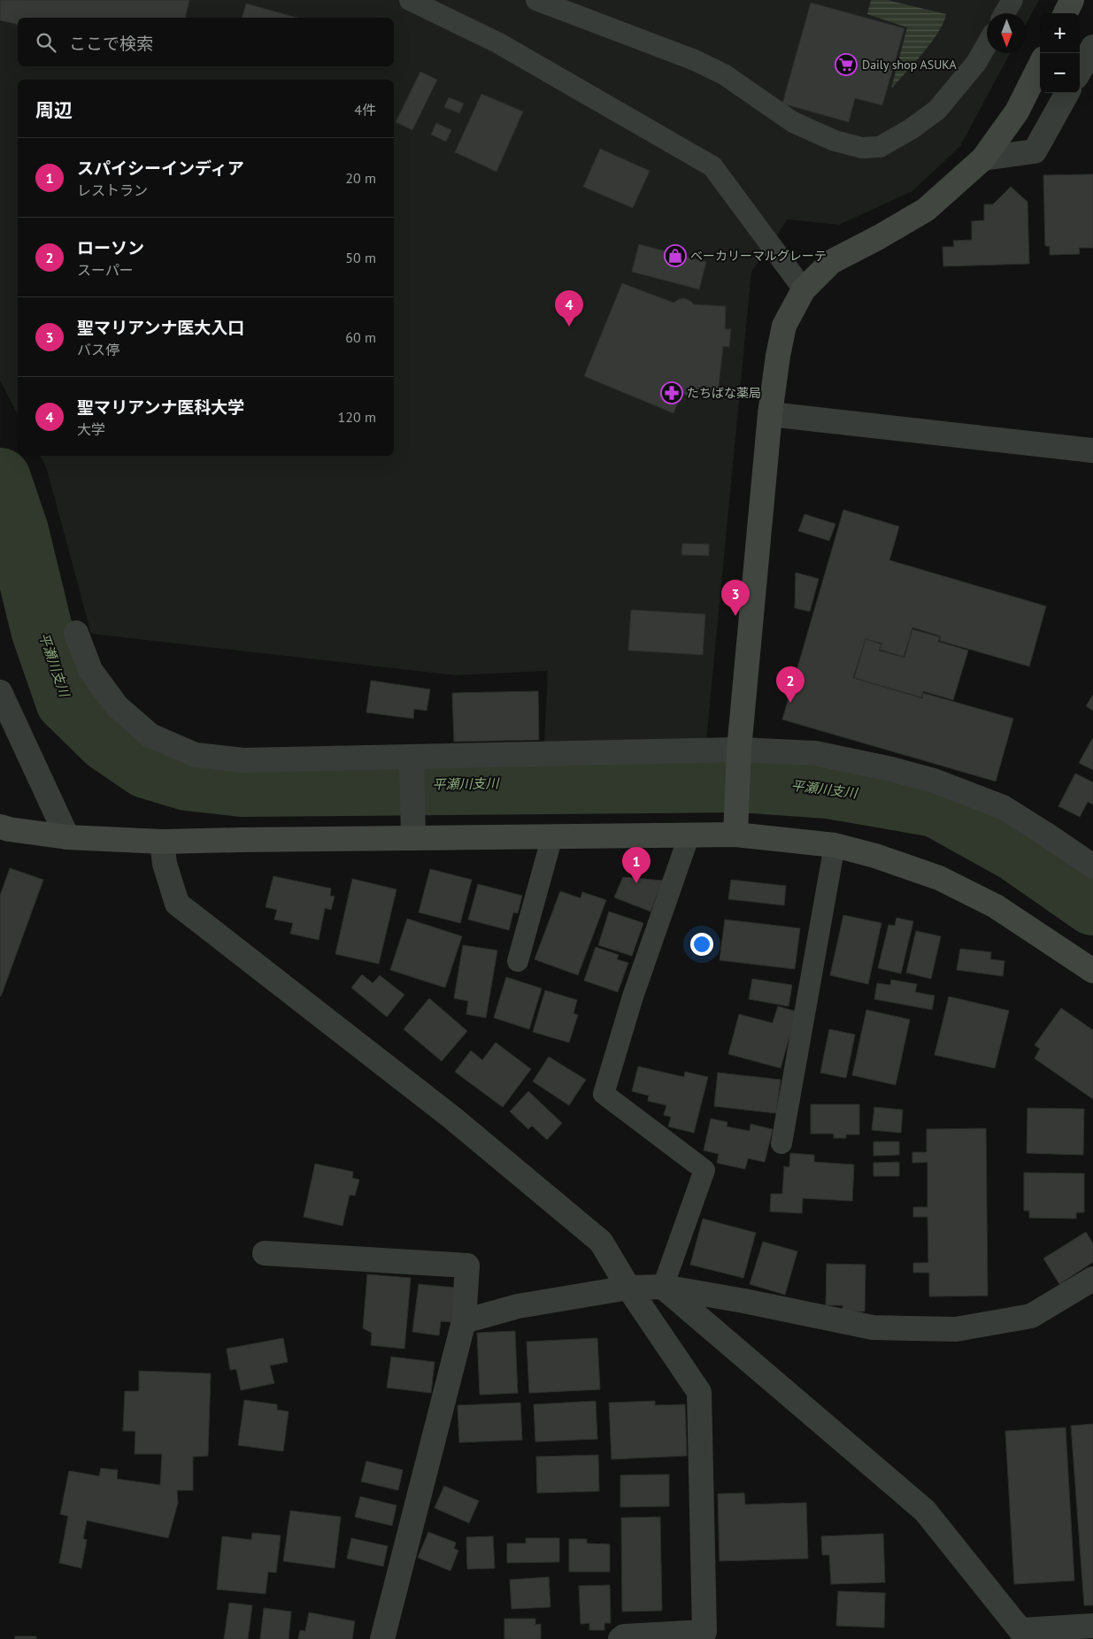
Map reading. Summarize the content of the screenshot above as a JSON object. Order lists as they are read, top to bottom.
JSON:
{
  "water": ["平瀬川支川"],
  "places": {
    "supermarket": ["Daily shop ASUKA"],
    "shop": ["ベーカリーマルグレーテ"],
    "pharmacy": ["たちばな薬局"]
  },
  "north": "bottom",
  "page": {
    "map_buttons": ["+", "−"],
    "search": "ここで検索",
    "heading": ["周辺", "4件"],
    "list": [
      {
        "mark": "1",
        "name": "スパイシーインディア",
        "note": "レストラン",
        "value": "20 m"
      },
      {
        "mark": "2",
        "name": "ローソン",
        "note": "スーパー",
        "value": "50 m"
      },
      {
        "mark": "3",
        "name": "聖マリアンナ医大入口",
        "note": "バス停",
        "value": "60 m"
      },
      {
        "mark": "4",
        "name": "聖マリアンナ医科大学",
        "note": "大学",
        "value": "120 m"
      }
    ],
    "pins": [
      "4",
      "3",
      "2",
      "1"
    ]
  }
}
